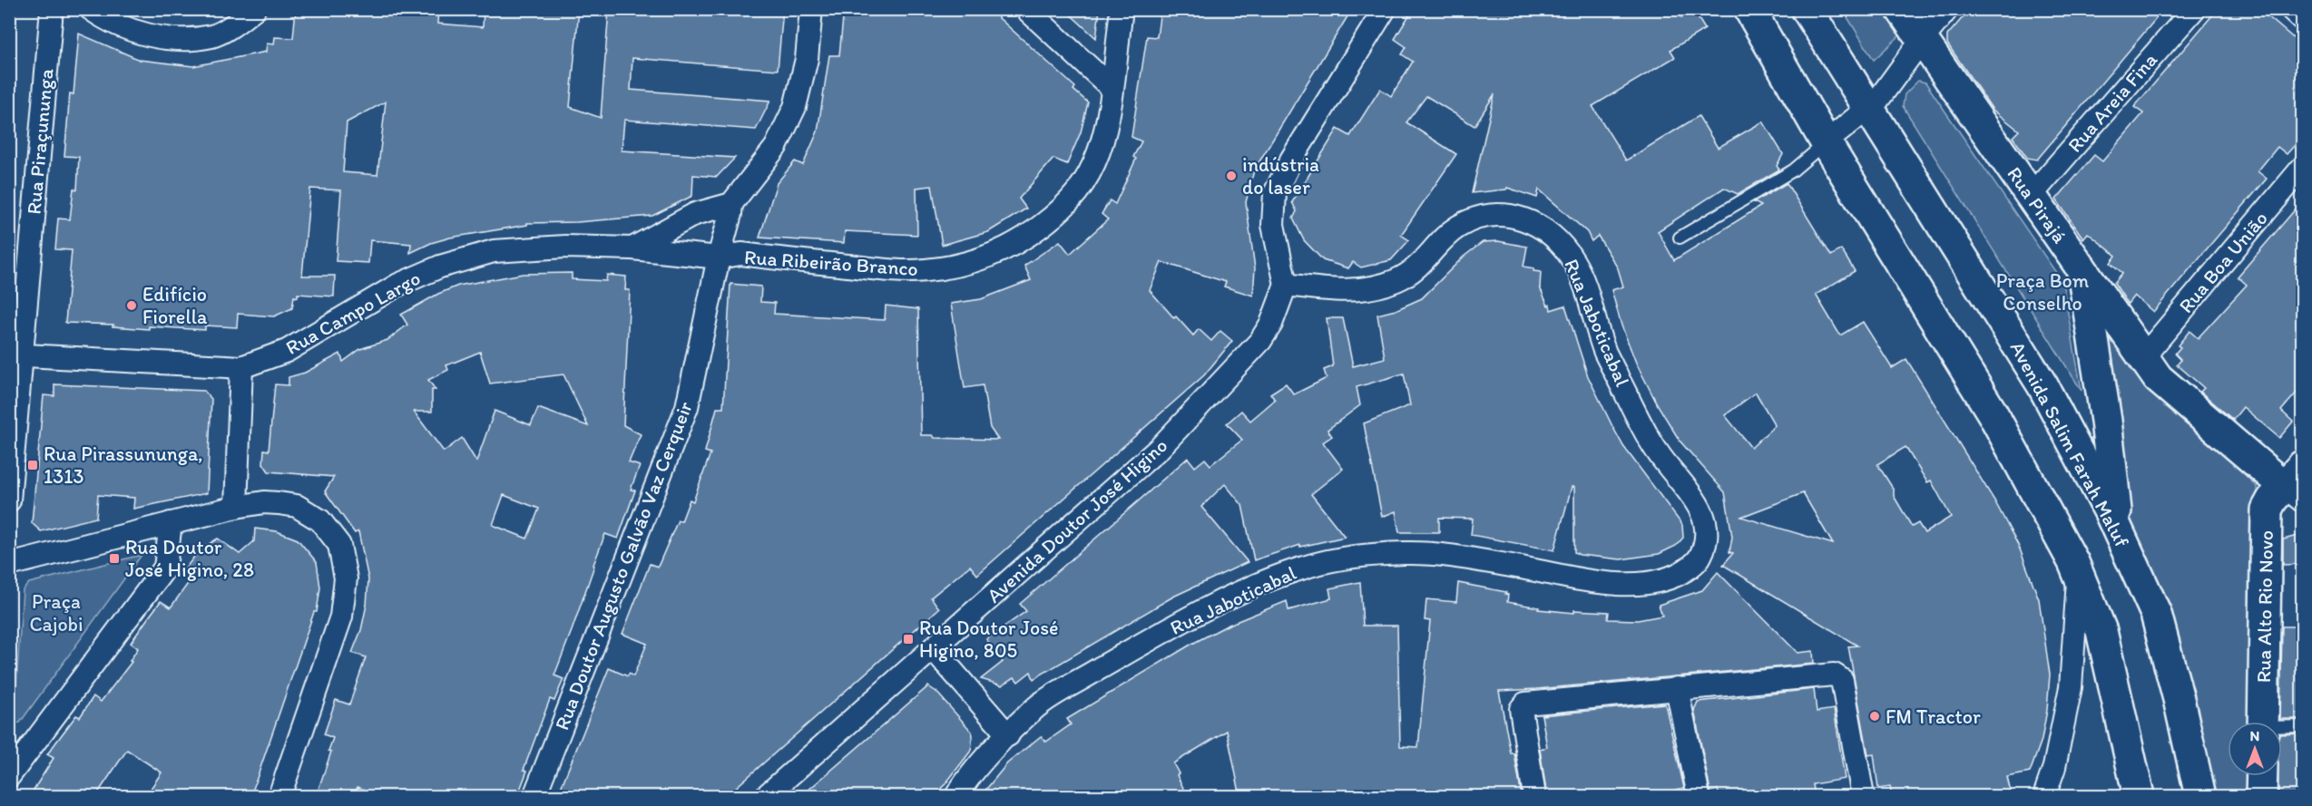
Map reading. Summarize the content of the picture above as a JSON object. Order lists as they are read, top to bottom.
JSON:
{
  "streets": {
    "main road": ["Rua Pirajá", "Avenida Salim Farah Maluf", "Rua Alto Rio Novo"],
    "street": [
      "Rua Areia Fina",
      "Rua Piraçununga",
      "Rua Boa União",
      "Rua Ribeirão Branco",
      "Rua Campo Largo",
      "Rua Jaboticabal",
      "Avenida Doutor José Higino",
      "Rua Doutor Augusto Galvão Vaz Cerqueir"
    ]
  },
  "crossings": [
    ["Rua Areia Fina", "Rua Pirajá"],
    ["Rua Piraçununga", "Rua Campo Largo"],
    ["Rua Pirajá", "Rua Boa União"],
    ["Rua Pirajá", "Rua Alto Rio Novo"],
    ["Rua Ribeirão Branco", "Rua Campo Largo"],
    ["Rua Ribeirão Branco", "Rua Doutor Augusto Galvão Vaz Cerqueir"],
    ["Rua Campo Largo", "Rua Doutor Augusto Galvão Vaz Cerqueir"],
    ["Rua Jaboticabal", "Avenida Doutor José Higino"]
  ],
  "parks": ["Praça Bom Conselho", "Praça Cajobi"],
  "places": {
    "other": ["indústria do laser", "Edifício Fiorella", "FM Tractor"],
    "transit": ["Rua Pirassununga, 1313", "Rua Doutor José Higino, 28", "Rua Doutor José Higino, 805"]
  },
  "north": "top"
}
